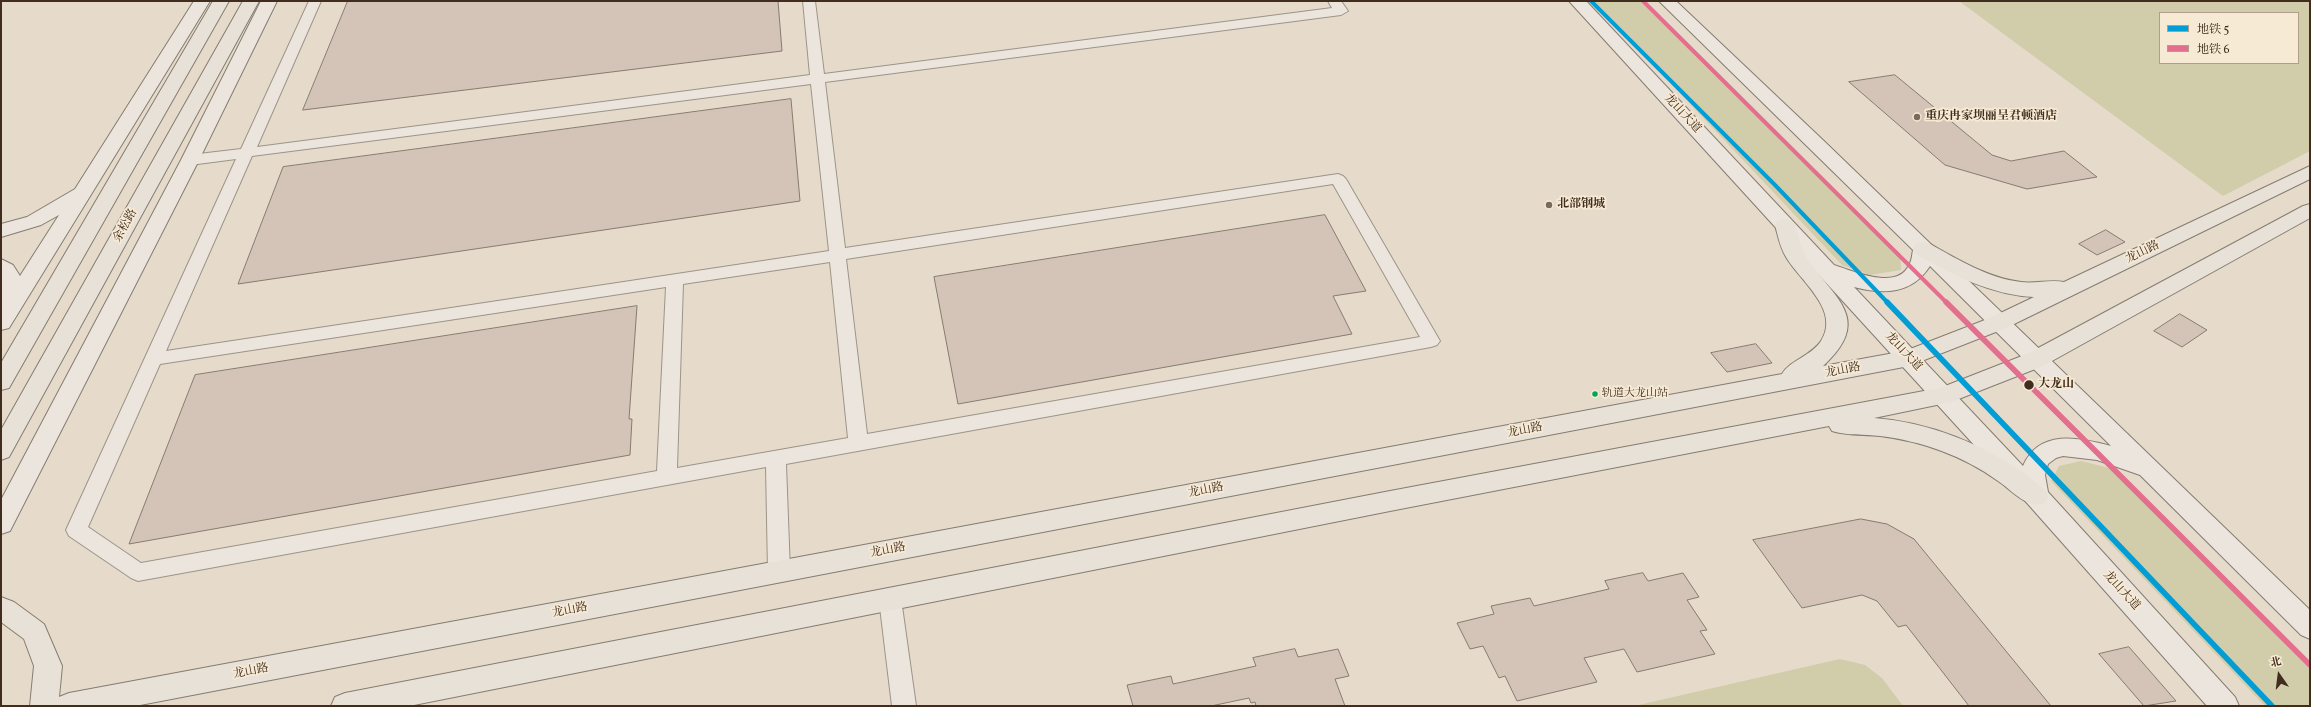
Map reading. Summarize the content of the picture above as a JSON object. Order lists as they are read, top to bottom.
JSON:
{
  "streets": {
    "main road": ["龙山大道", "余松路", "龙山路"]
  },
  "crossings": [
    ["龙山大道", "龙山路"]
  ],
  "places": [
    "重庆冉家坝丽呈君顿酒店",
    "北部钢城",
    "大龙山",
    "轨道大龙山站"
  ],
  "lines": ["metro line 5", "metro line 6"],
  "legend": ["地铁 5", "地铁 6"],
  "north": "top"
}
